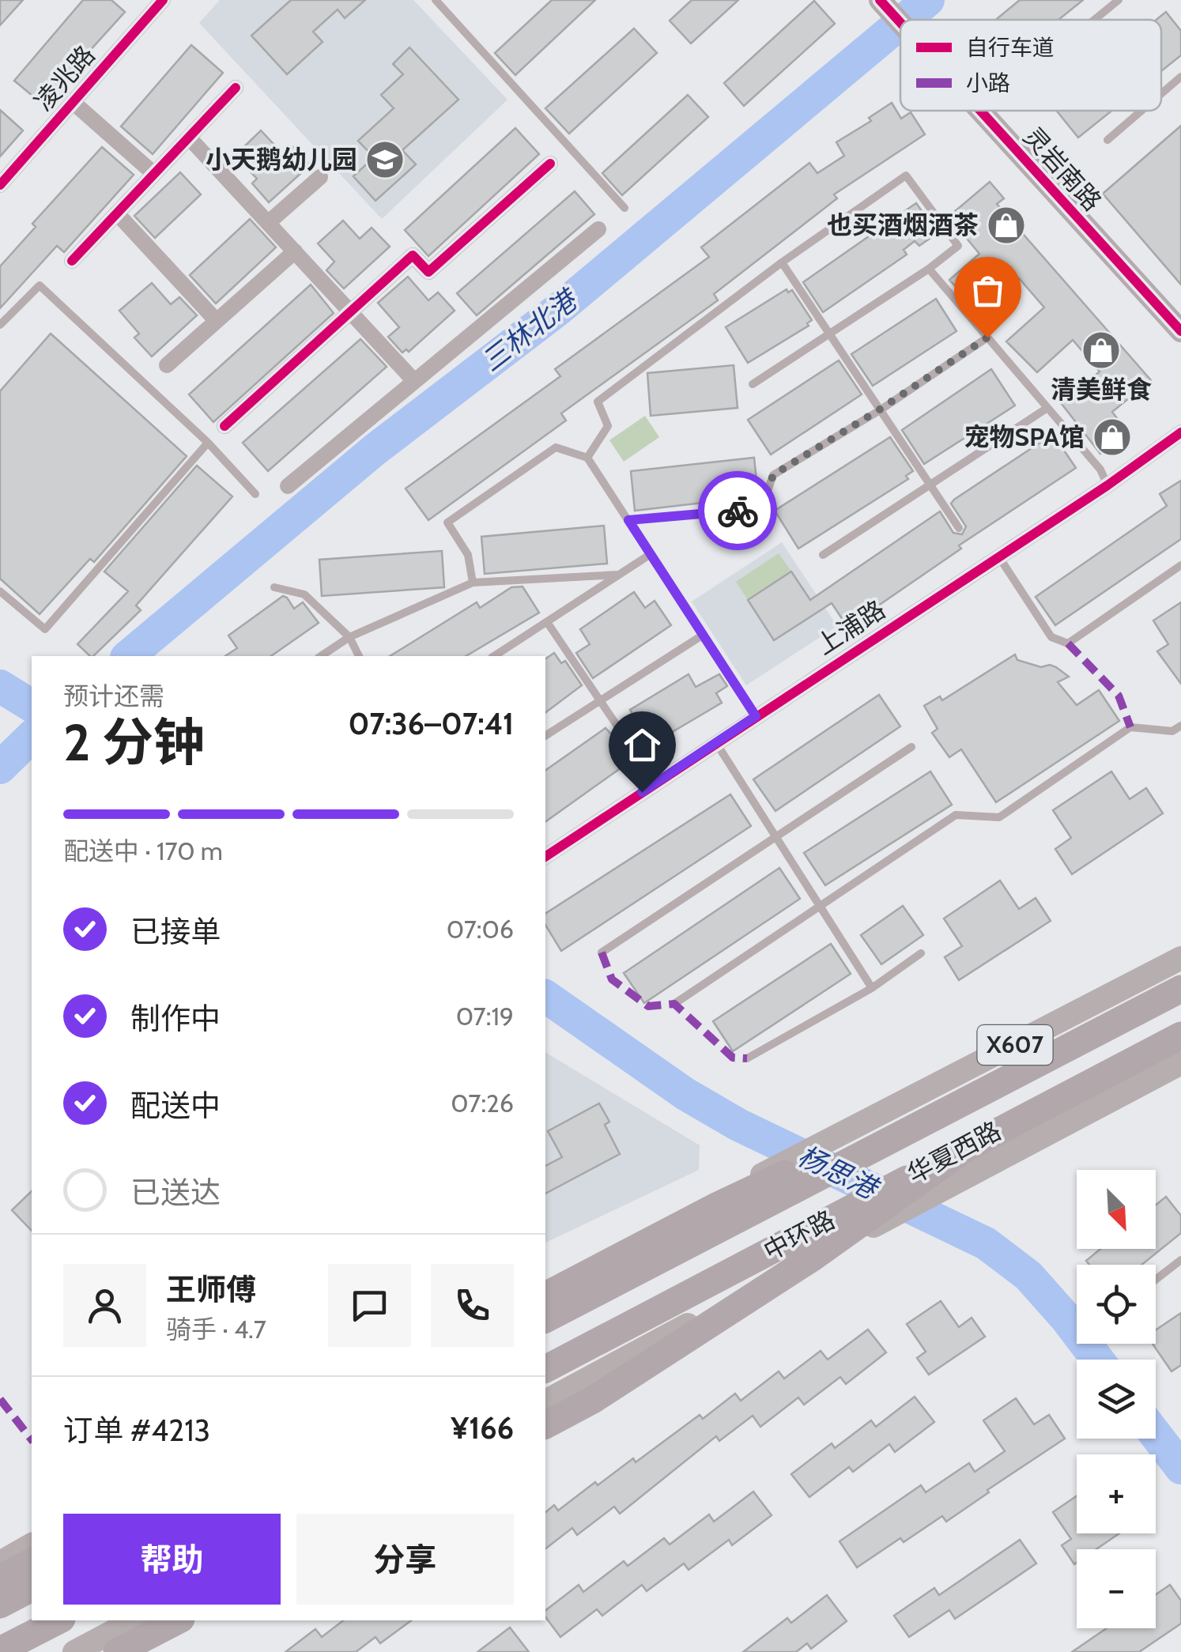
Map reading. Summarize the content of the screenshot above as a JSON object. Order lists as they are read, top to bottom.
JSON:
{
  "streets": {
    "highway": ["中环路"],
    "main road": ["X607", "华夏西路"],
    "street": ["凌兆路", "灵岩南路", "上浦路"]
  },
  "water": ["三林北港", "杨思港"],
  "places": {
    "school or university": ["小天鹅幼儿园"],
    "shop": ["也买酒烟酒茶", "清美鲜食", "宠物SPA馆"]
  },
  "legend": ["自行车道", "小路"],
  "north": "bottom right",
  "page": {
    "heading": ["2 分钟", "预计还需", "07:36–07:41"],
    "panel": [
      "王师傅",
      "骑手 · 4.7",
      "订单 #4213",
      "¥166"
    ],
    "bar": "配送中 · 170 m",
    "list": [
      ["已接单", "07:06"],
      ["制作中", "07:19"],
      ["配送中", "07:26"],
      "已送达"
    ],
    "map_buttons": ["+", "−"],
    "buttons": ["帮助", "分享"]
  }
}
